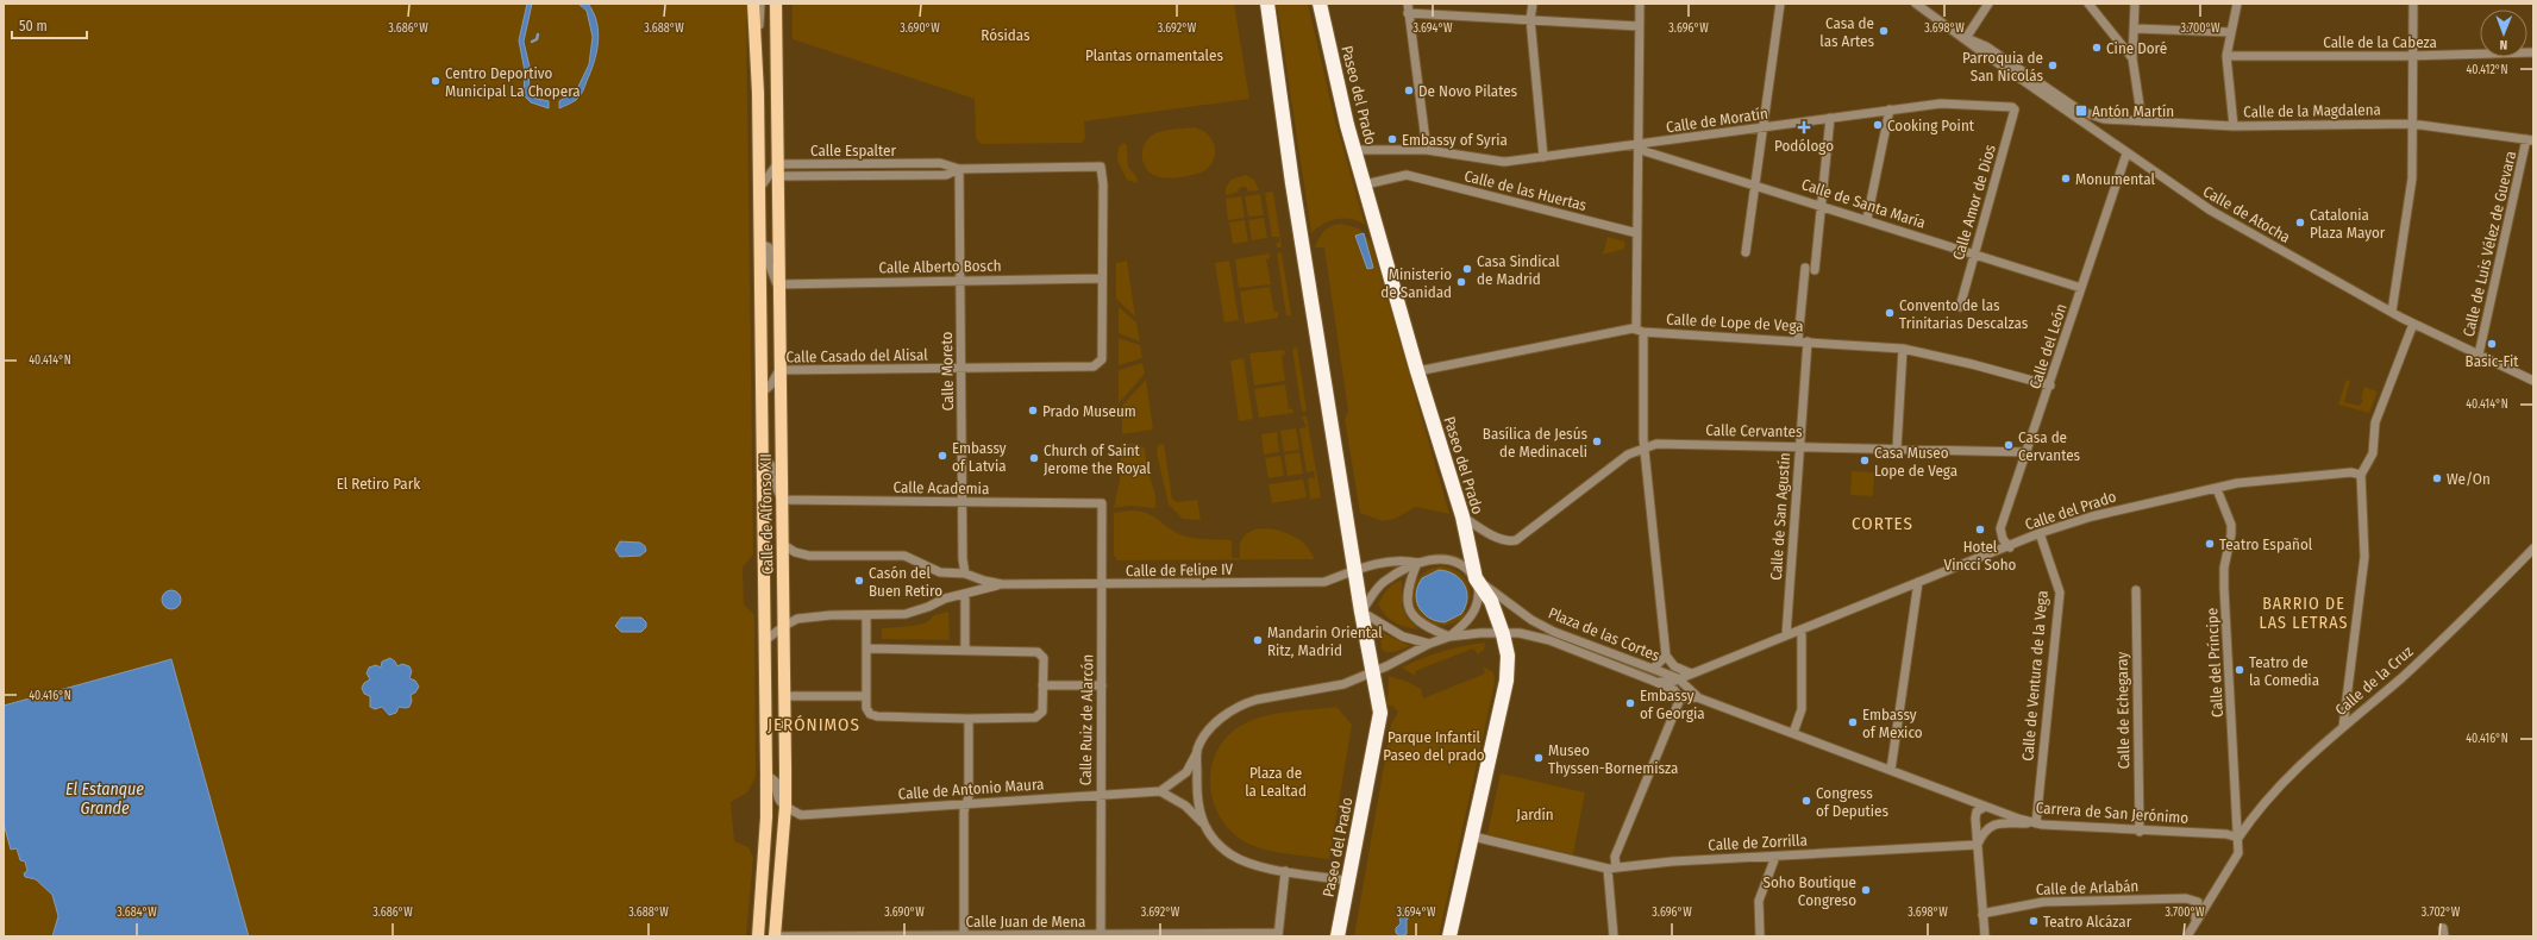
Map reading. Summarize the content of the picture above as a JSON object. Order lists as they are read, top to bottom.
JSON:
{
  "streets": {
    "highway": ["Paseo del Prado"],
    "main road": ["Calle de Alfonso XII"],
    "street": [
      "Calle de la Cabeza",
      "Calle de la Magdalena",
      "Calle de Moratín",
      "Calle Espalter",
      "Calle de las Huertas",
      "Calle Amor de Dios",
      "Calle de Santa María",
      "Calle de Atocha",
      "Calle de Luis Vélez de Guevara",
      "Calle Alberto Bosch",
      "Calle de Lope de Vega",
      "Calle del León",
      "Calle Casado del Alisal",
      "Calle Moreto",
      "Calle Cervantes",
      "Calle Academia",
      "Calle del Prado",
      "Calle de San Agustín",
      "Calle de Felipe IV",
      "Plaza de las Cortes",
      "Calle del Príncipe",
      "Calle de Ventura de la Vega",
      "Calle de la Cruz",
      "Calle de Echegaray",
      "Calle Ruiz de Alarcón",
      "Calle de Antonio Maura",
      "Carrera de San Jerónimo",
      "Calle de Zorrilla",
      "Calle de Arlabán",
      "Calle Juan de Mena"
    ]
  },
  "crossings": [
    ["Paseo del Prado", "Calle de Moratín"],
    ["Paseo del Prado", "Calle de las Huertas"],
    ["Paseo del Prado", "Calle de Lope de Vega"],
    ["Paseo del Prado", "Calle Cervantes"],
    ["Paseo del Prado", "Calle de Felipe IV"],
    ["Paseo del Prado", "Plaza de las Cortes"],
    ["Paseo del Prado", "Calle de Zorrilla"],
    ["Calle de la Magdalena", "Calle de Atocha"],
    ["Calle de la Magdalena", "Calle de Luis Vélez de Guevara"],
    ["Calle de Moratín", "Calle Amor de Dios"],
    ["Calle de Moratín", "Calle de Santa María"],
    ["Calle Espalter", "Calle Alberto Bosch"],
    ["Calle Espalter", "Calle Casado del Alisal"],
    ["Calle Espalter", "Calle Moreto"],
    ["Calle Espalter", "Calle de Alfonso XII"],
    ["Calle Amor de Dios", "Calle de Santa María"],
    ["Calle de Santa María", "Calle del León"],
    ["Calle de Atocha", "Calle de Luis Vélez de Guevara"],
    ["Calle de Atocha", "Calle del León"],
    ["Calle Alberto Bosch", "Calle Casado del Alisal"],
    ["Calle Alberto Bosch", "Calle Moreto"],
    ["Calle Alberto Bosch", "Calle de Alfonso XII"],
    ["Calle de Lope de Vega", "Calle del León"],
    ["Calle de Lope de Vega", "Calle de San Agustín"],
    ["Calle del León", "Calle Cervantes"],
    ["Calle del León", "Calle del Prado"],
    ["Calle Casado del Alisal", "Calle Moreto"],
    ["Calle Casado del Alisal", "Calle de Alfonso XII"],
    ["Calle Moreto", "Calle Academia"],
    ["Calle Moreto", "Calle de Felipe IV"],
    ["Calle Cervantes", "Calle de San Agustín"],
    ["Calle Academia", "Calle de Alfonso XII"],
    ["Calle Academia", "Calle Ruiz de Alarcón"],
    ["Calle del Prado", "Plaza de las Cortes"],
    ["Calle del Prado", "Calle del Príncipe"],
    ["Calle del Prado", "Calle de Ventura de la Vega"],
    ["Calle de Alfonso XII", "Calle de Felipe IV"],
    ["Calle de Alfonso XII", "Calle de Antonio Maura"],
    ["Calle de Alfonso XII", "Calle Juan de Mena"],
    ["Calle de San Agustín", "Plaza de las Cortes"],
    ["Calle de Felipe IV", "Plaza de las Cortes"],
    ["Calle de Felipe IV", "Calle Ruiz de Alarcón"],
    ["Plaza de las Cortes", "Carrera de San Jerónimo"],
    ["Calle del Príncipe", "Calle de la Cruz"],
    ["Calle del Príncipe", "Carrera de San Jerónimo"],
    ["Calle de Ventura de la Vega", "Carrera de San Jerónimo"],
    ["Calle de la Cruz", "Carrera de San Jerónimo"],
    ["Calle de Echegaray", "Carrera de San Jerónimo"],
    ["Calle Ruiz de Alarcón", "Calle de Antonio Maura"],
    ["Calle Ruiz de Alarcón", "Calle Juan de Mena"]
  ],
  "districts": ["CORTES", "BARRIO DE LAS LETRAS", "JERÓNIMOS"],
  "water": ["El Estanque Grande"],
  "parks": [
    "Rósidas",
    "Plantas ornamentales",
    "El Retiro Park",
    "Parque Infantil Paseo del prado",
    "Plaza de la Lealtad",
    "Jardín"
  ],
  "places": {
    "other": [
      "Casa de las Artes",
      "Cine Doré",
      "Parroquia de San Nicolás",
      "Centro Deportivo Municipal La Chopera",
      "De Novo Pilates",
      "Cooking Point",
      "Embassy of Syria",
      "Monumental",
      "Catalonia Plaza Mayor",
      "Casa Sindical de Madrid",
      "Ministerio de Sanidad",
      "Convento de las Trinitarias Descalzas",
      "Basic-Fit",
      "Prado Museum",
      "Basílica de Jesús de Medinaceli",
      "Casa de Cervantes",
      "Embassy of Latvia",
      "Church of Saint Jerome the Royal",
      "Casa Museo Lope de Vega",
      "We/On",
      "Hotel Vincci Soho",
      "Teatro Español",
      "Casón del Buen Retiro",
      "Mandarin Oriental Ritz, Madrid",
      "Teatro de la Comedia",
      "Embassy of Georgia",
      "Embassy of Mexico",
      "Museo Thyssen-Bornemisza",
      "Congress of Deputies",
      "Soho Boutique Congreso",
      "Teatro Alcázar"
    ],
    "transit": ["Antón Martín"],
    "health": ["Podólogo"]
  },
  "scale_bar": "50 m",
  "north": "bottom",
  "coordinates": [
    "3.686°W",
    "3.688°W",
    "3.690°W",
    "3.692°W",
    "3.694°W",
    "3.696°W",
    "3.698°W",
    "3.700°W",
    "40.412°N",
    "40.414°N",
    "40.416°N",
    "3.684°W",
    "3.702°W"
  ]
}
